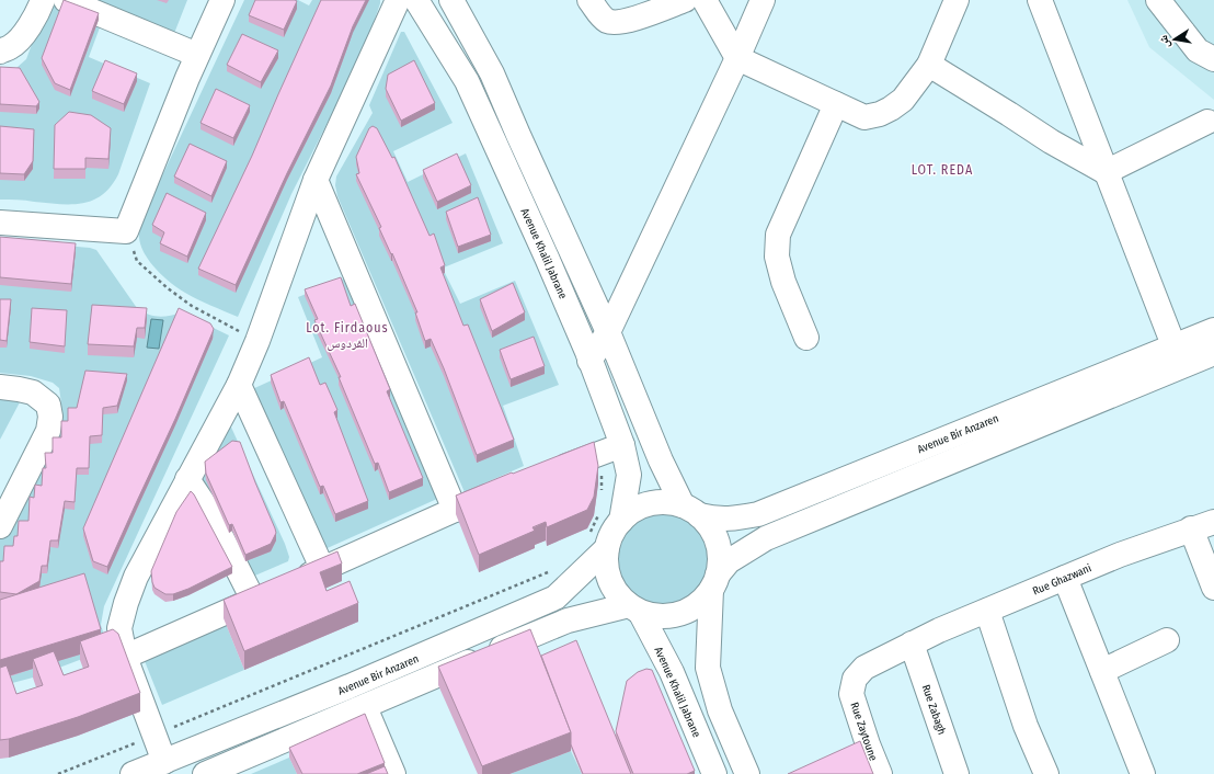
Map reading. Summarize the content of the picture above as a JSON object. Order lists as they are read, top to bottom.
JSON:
{
  "streets": {
    "main road": [
      "Avenue Khalil Jabrane",
      "Avenue Bir Anzaren",
      "Rue Ghazwani",
      "Rue Zabagh",
      "Rue Zaytoune"
    ]
  },
  "crossings": [
    ["Avenue Khalil Jabrane", "Avenue Bir Anzaren"],
    ["Rue Ghazwani", "Rue Zabagh"],
    ["Rue Ghazwani", "Rue Zaytoune"],
    ["Rue Zabagh", "Rue Zaytoune"]
  ],
  "districts": ["LOT. REDA", "Lot. Firdaous الفردوس"],
  "north": "left"
}
